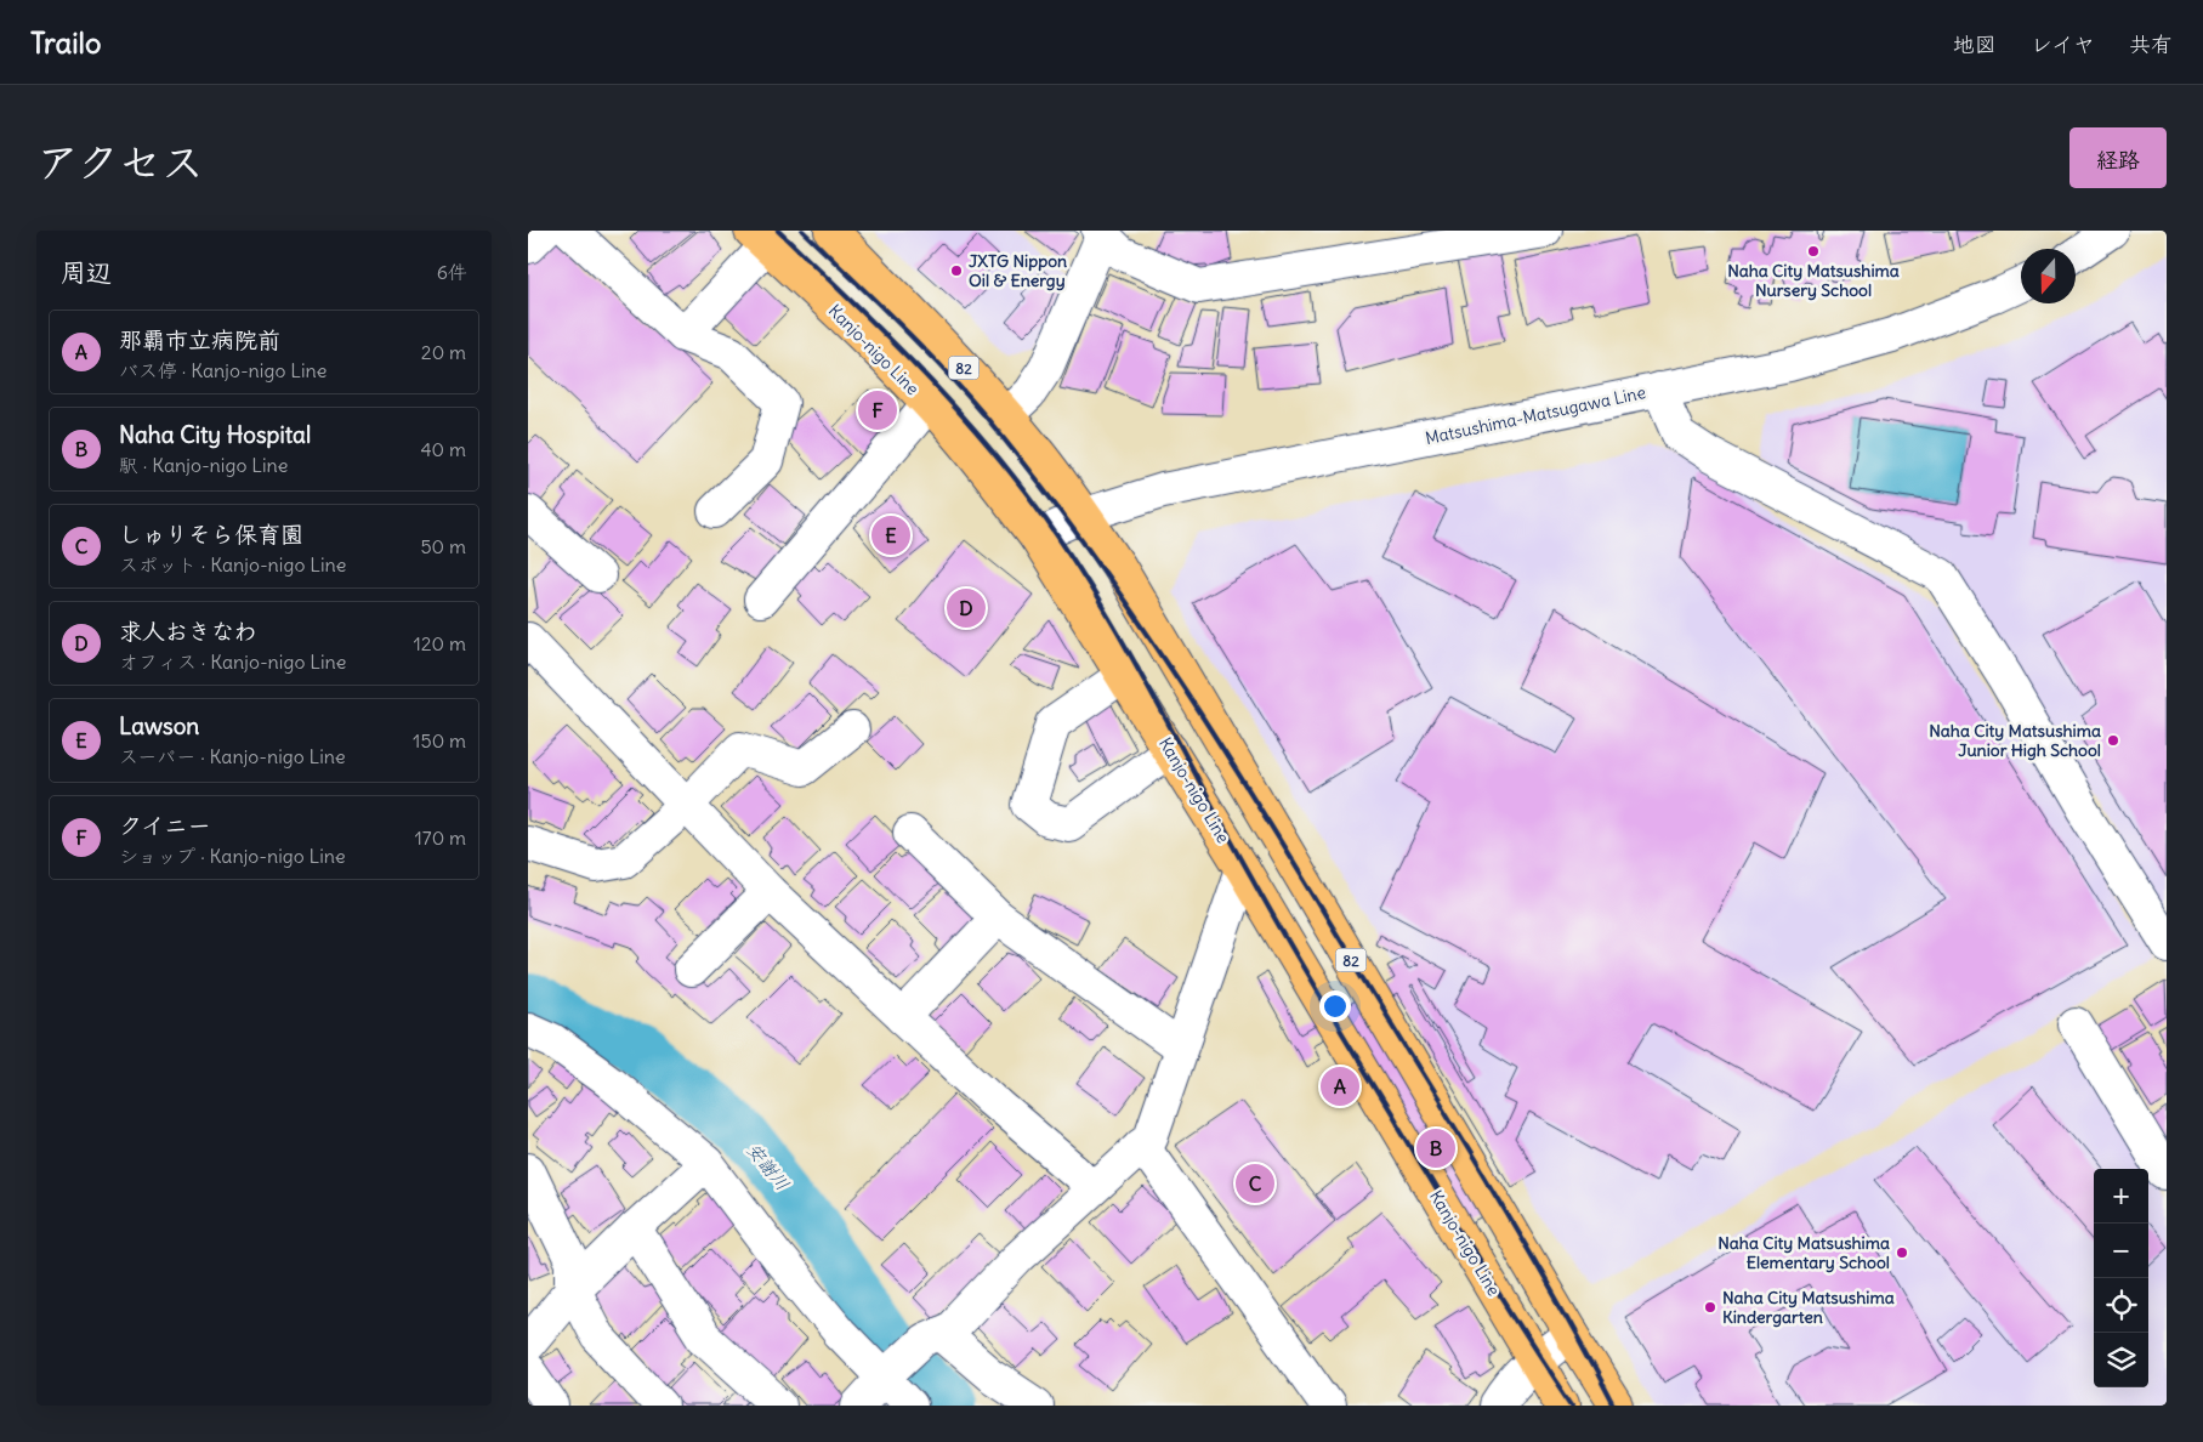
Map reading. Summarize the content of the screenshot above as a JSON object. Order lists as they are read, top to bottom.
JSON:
{
  "streets": {
    "main road": ["Kanjo-nigo Line", "82"],
    "street": ["Matsushima-Matsugawa Line"]
  },
  "crossings": [
    ["Kanjo-nigo Line", "Matsushima-Matsugawa Line"],
    ["82", "Matsushima-Matsugawa Line"]
  ],
  "water": ["安謝川"],
  "places": [
    "Naha City Matsushima Nursery School",
    "JXTG Nippon Oil & Energy",
    "Naha City Matsushima Junior High School",
    "Naha City Matsushima Elementary School",
    "Naha City Matsushima Kindergarten"
  ],
  "north": "bottom",
  "page": {
    "header": "Trailo",
    "nav": ["地図", "レイヤ", "共有"],
    "title": "アクセス",
    "buttons": "経路",
    "heading": ["周辺", "6件"],
    "list": [
      {
        "mark": "A",
        "name": "那覇市立病院前",
        "note": "バス停 · Kanjo-nigo Line",
        "value": "20 m"
      },
      {
        "mark": "B",
        "name": "Naha City Hospital",
        "note": "駅 · Kanjo-nigo Line",
        "value": "40 m"
      },
      {
        "mark": "C",
        "name": "しゅりそら保育園",
        "note": "スポット · Kanjo-nigo Line",
        "value": "50 m"
      },
      {
        "mark": "D",
        "name": "求人おきなわ",
        "note": "オフィス · Kanjo-nigo Line",
        "value": "120 m"
      },
      {
        "mark": "E",
        "name": "Lawson",
        "note": "スーパー · Kanjo-nigo Line",
        "value": "150 m"
      },
      {
        "mark": "F",
        "name": "クイニー",
        "note": "ショップ · Kanjo-nigo Line",
        "value": "170 m"
      }
    ],
    "pins": [
      "F",
      "E",
      "D",
      "A",
      "B",
      "C"
    ],
    "map_buttons": ["+", "−"]
  }
}
